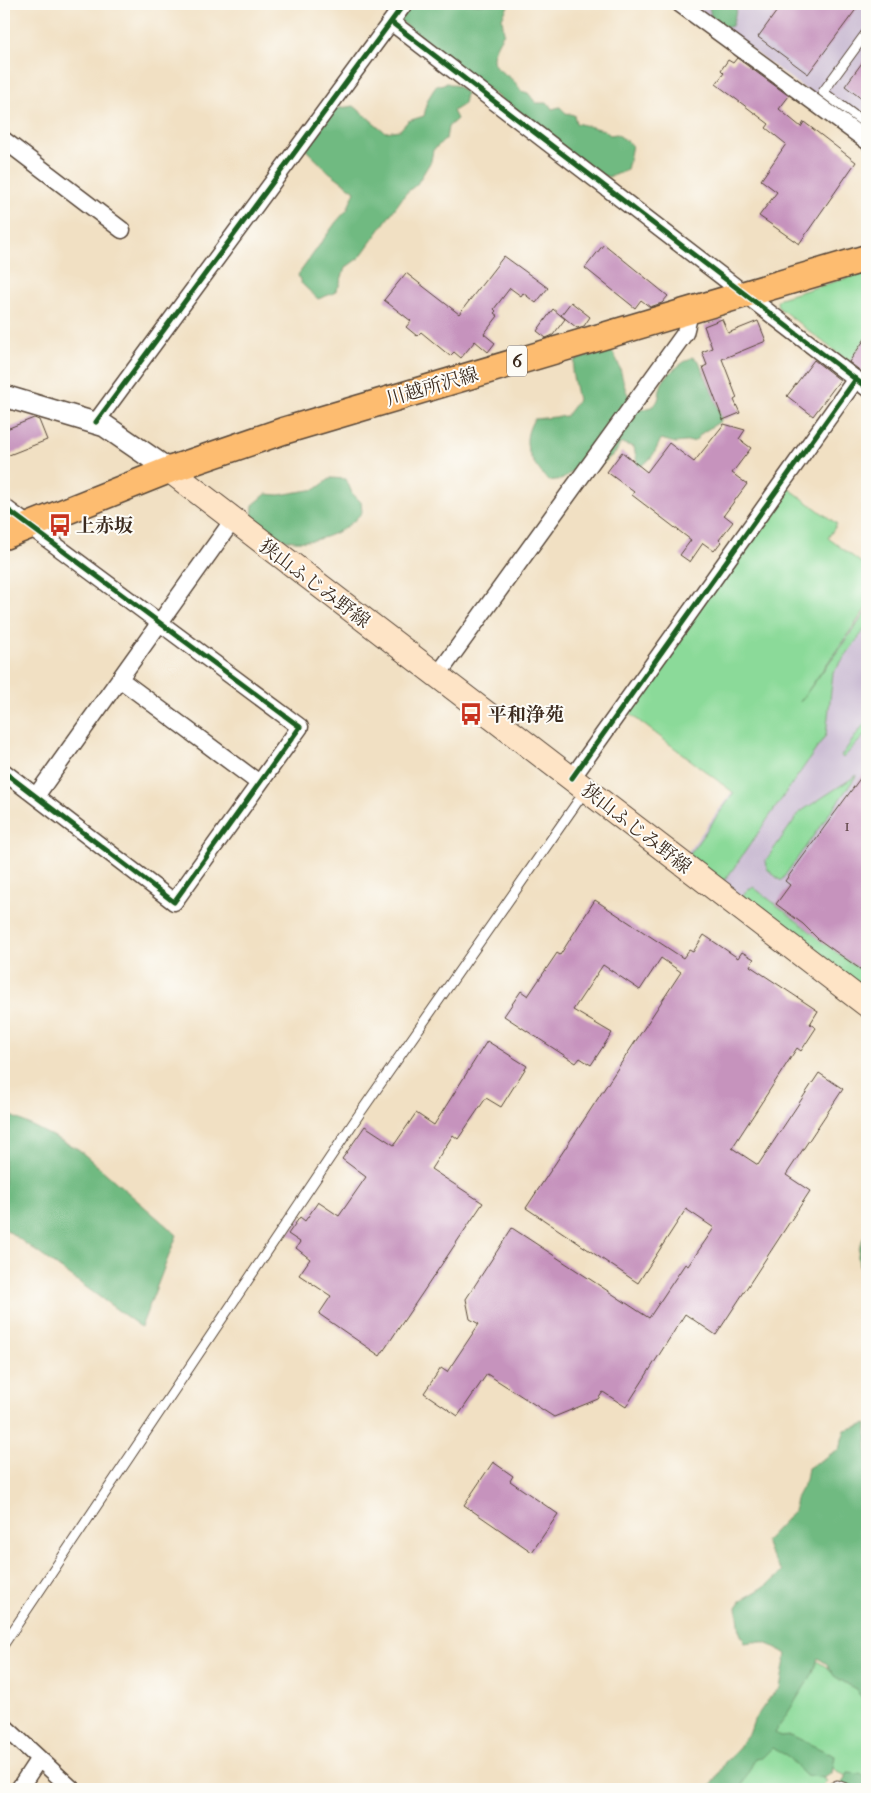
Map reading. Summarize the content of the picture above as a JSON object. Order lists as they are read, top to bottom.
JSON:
{
  "streets": {
    "main road": ["6", "川越所沢線", "狭山ふじみ野線"]
  },
  "crossings": [
    ["川越所沢線", "狭山ふじみ野線"]
  ],
  "places": {
    "bus stop": ["上赤坂", "平和浄苑"]
  },
  "house_numbers": ["1"]
}
